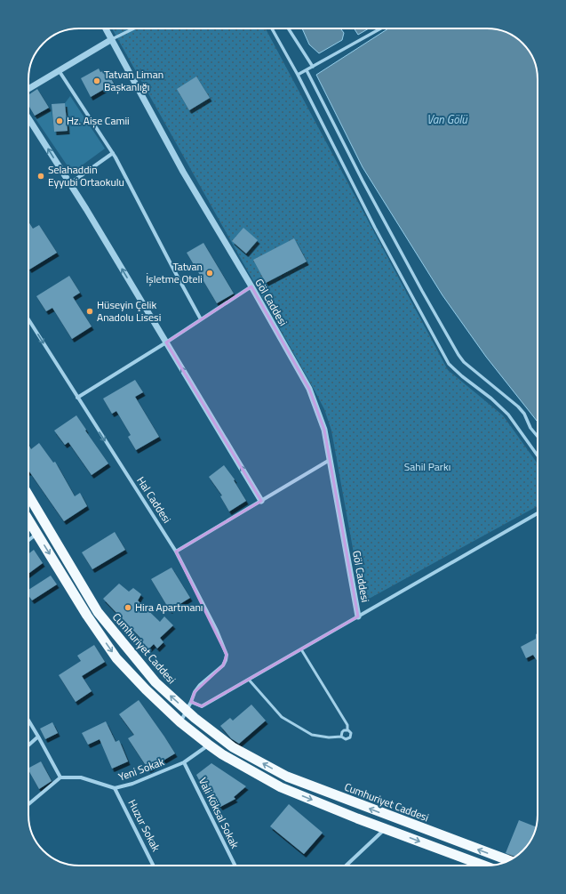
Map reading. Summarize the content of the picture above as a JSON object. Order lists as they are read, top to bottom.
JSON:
{
  "streets": {
    "highway": ["Cumhuriyet Caddesi"],
    "street": [
      "Göl Caddesi",
      "Hal Caddesi",
      "Yeni Sokak",
      "Vali Köksal Sokak",
      "Huzur Sokak"
    ]
  },
  "crossings": [
    ["Hal Caddesi", "Cumhuriyet Caddesi"],
    ["Yeni Sokak", "Vali Köksal Sokak"],
    ["Yeni Sokak", "Huzur Sokak"]
  ],
  "one_way": ["Hal Caddesi"],
  "water": ["Van Gölü"],
  "parks": ["Sahil Parkı"],
  "places": [
    "Tatvan Liman Başkanlığı",
    "Hz. Aişe Camii",
    "Selahaddin Eyyubi Ortaokulu",
    "Tatvan İşletme Oteli",
    "Hüseyin Çelik Anadolu Lisesi",
    "Hira Apartmanı"
  ]
}
